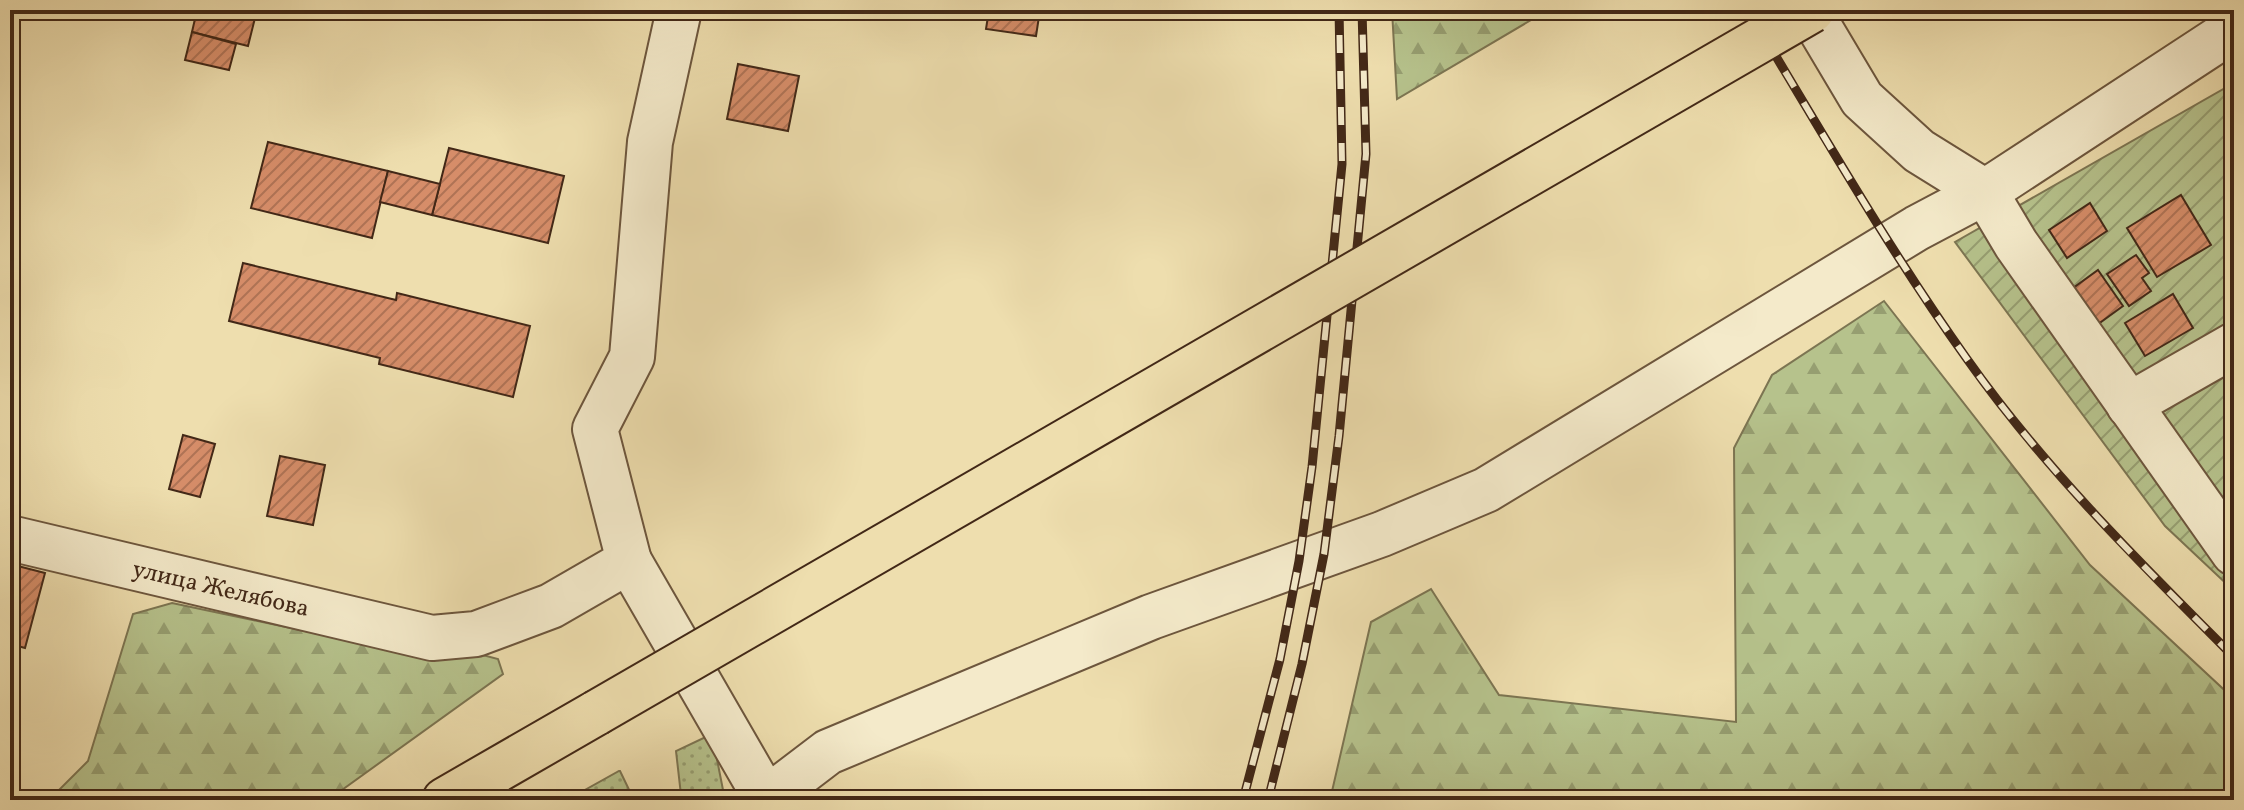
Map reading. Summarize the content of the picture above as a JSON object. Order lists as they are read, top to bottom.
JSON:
{
  "streets": {
    "street": ["улица Желябова"]
  }
}
